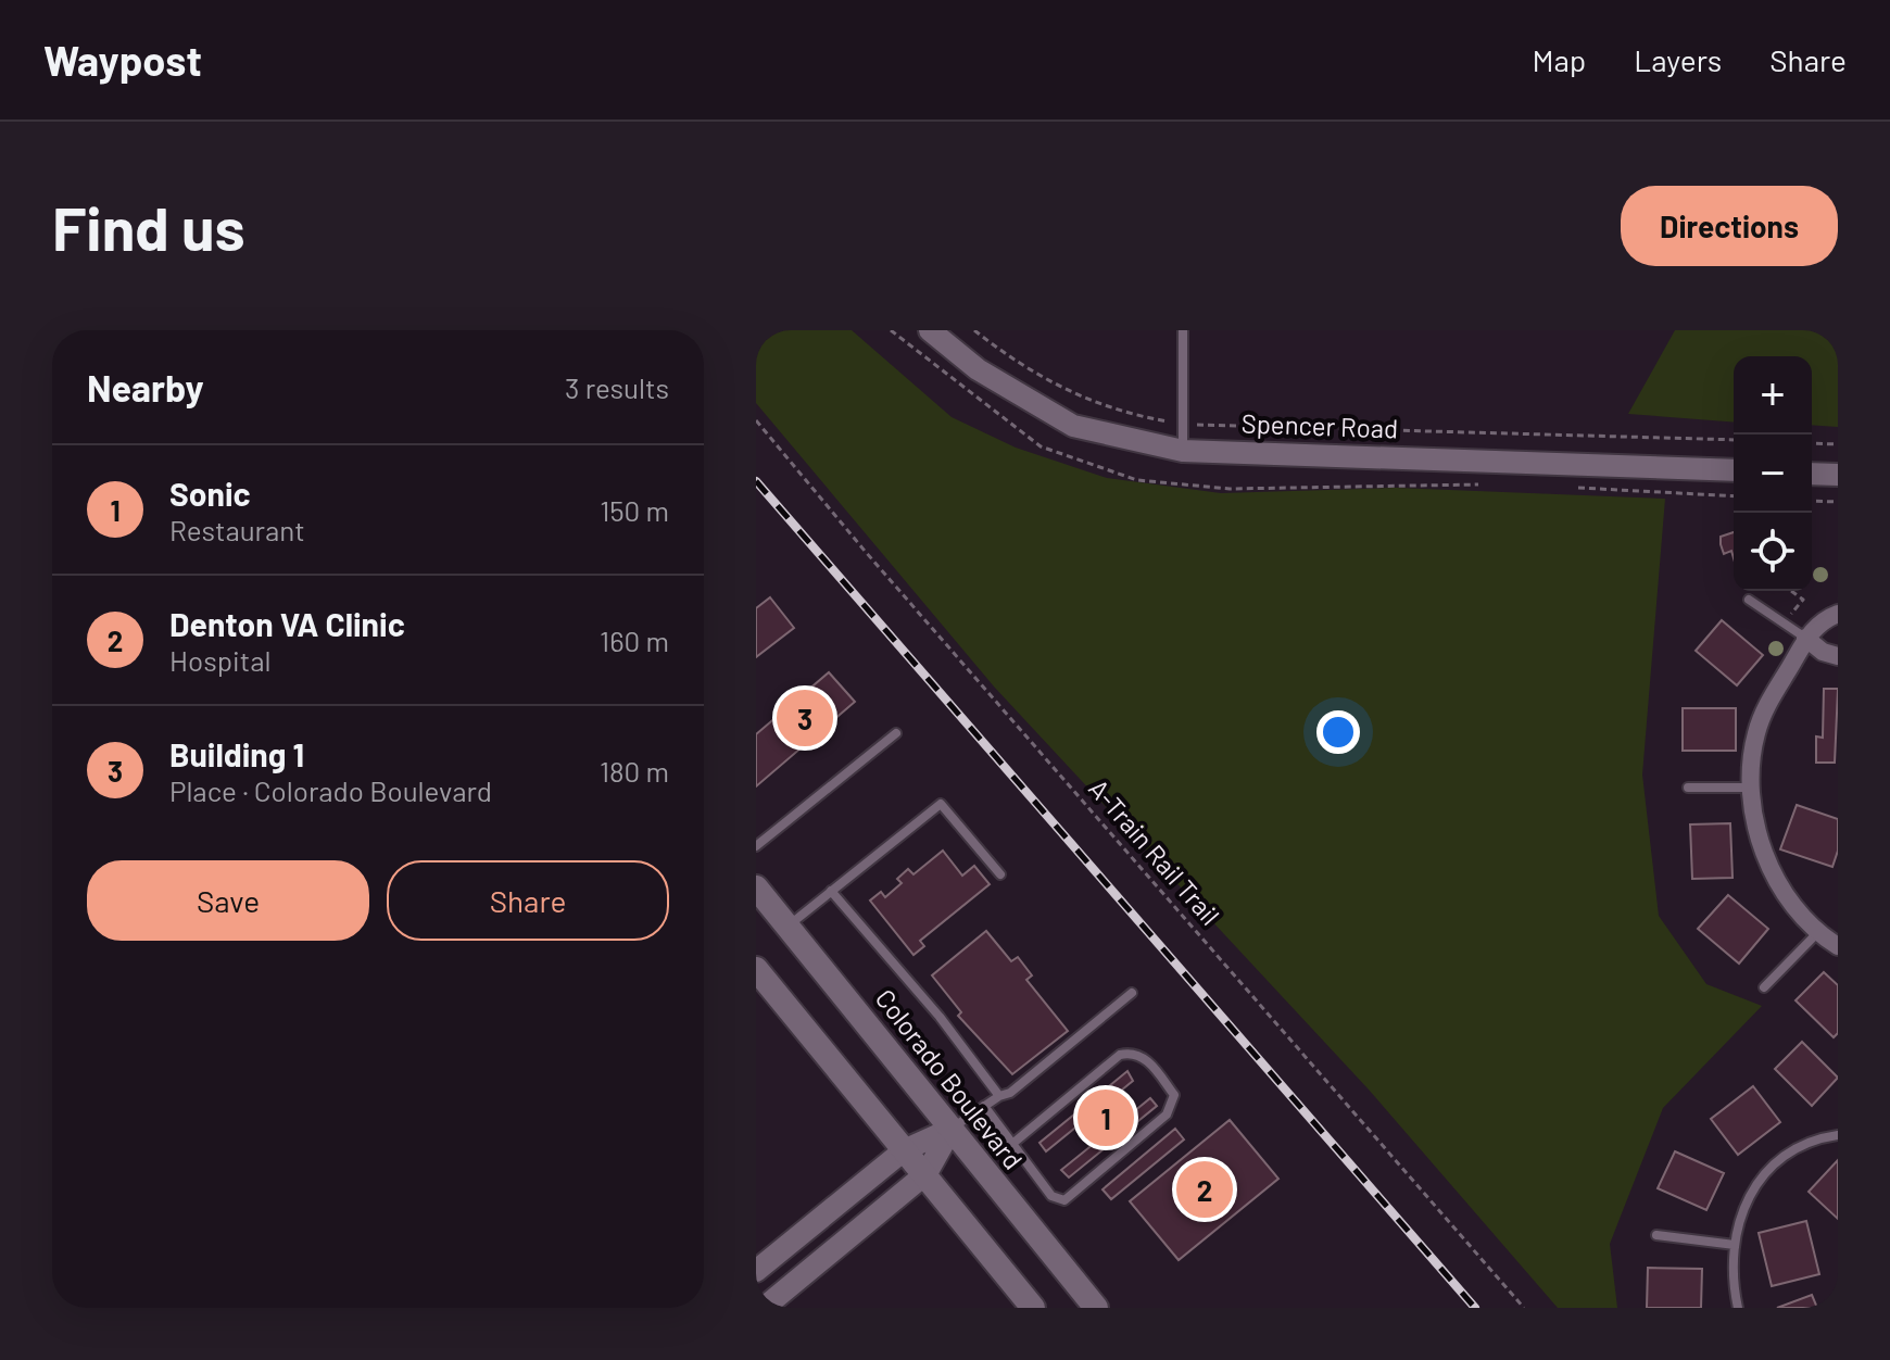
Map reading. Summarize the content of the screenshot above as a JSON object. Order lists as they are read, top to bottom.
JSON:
{
  "streets": {
    "main road": ["Colorado Boulevard"],
    "street": ["Spencer Road"],
    "path": ["A-Train Rail Trail"]
  },
  "page": {
    "header": "Waypost",
    "nav": ["Map", "Layers", "Share"],
    "buttons": [
      "Directions",
      ["Save", "Share"]
    ],
    "title": "Find us",
    "heading": ["Nearby", "3 results"],
    "map_buttons": ["+", "−"],
    "list": [
      {
        "mark": "1",
        "name": "Sonic",
        "note": "Restaurant",
        "value": "150 m"
      },
      {
        "mark": "2",
        "name": "Denton VA Clinic",
        "note": "Hospital",
        "value": "160 m"
      },
      {
        "mark": "3",
        "name": "Building 1",
        "note": "Place · Colorado Boulevard",
        "value": "180 m"
      }
    ],
    "pins": ["3", "1", "2"]
  }
}
